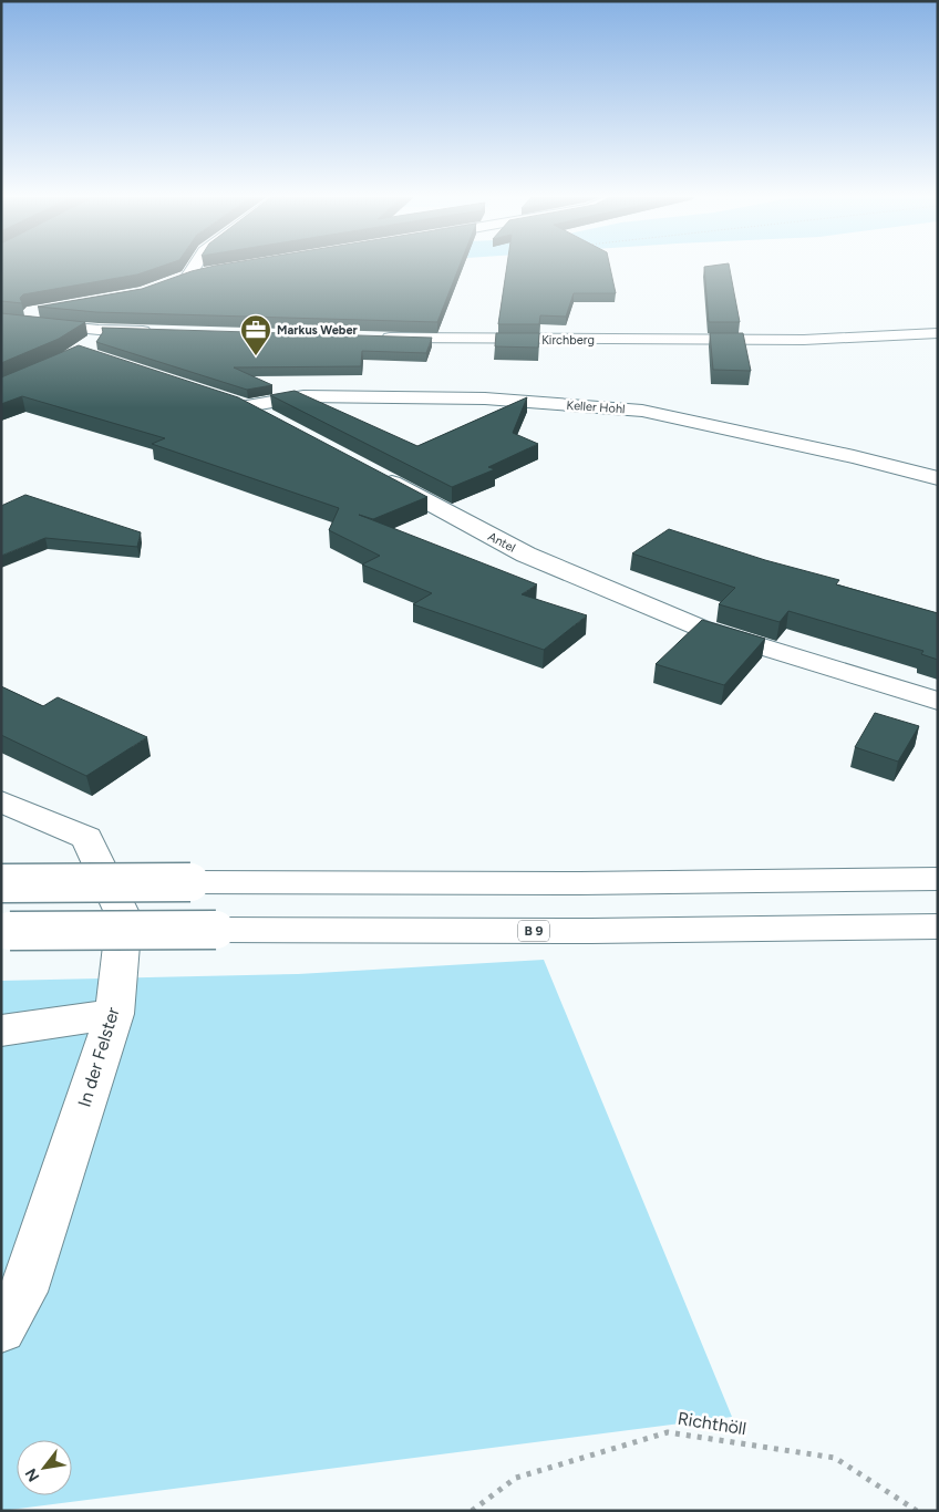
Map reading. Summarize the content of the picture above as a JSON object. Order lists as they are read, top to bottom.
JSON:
{
  "streets": {
    "main road": [
      "Kirchberg",
      "Keller Hohl",
      "Antel",
      "B 9",
      "In der Felster"
    ],
    "path": ["Richthöll"]
  },
  "places": {
    "office": ["Markus Weber"]
  },
  "north": "bottom left"
}
